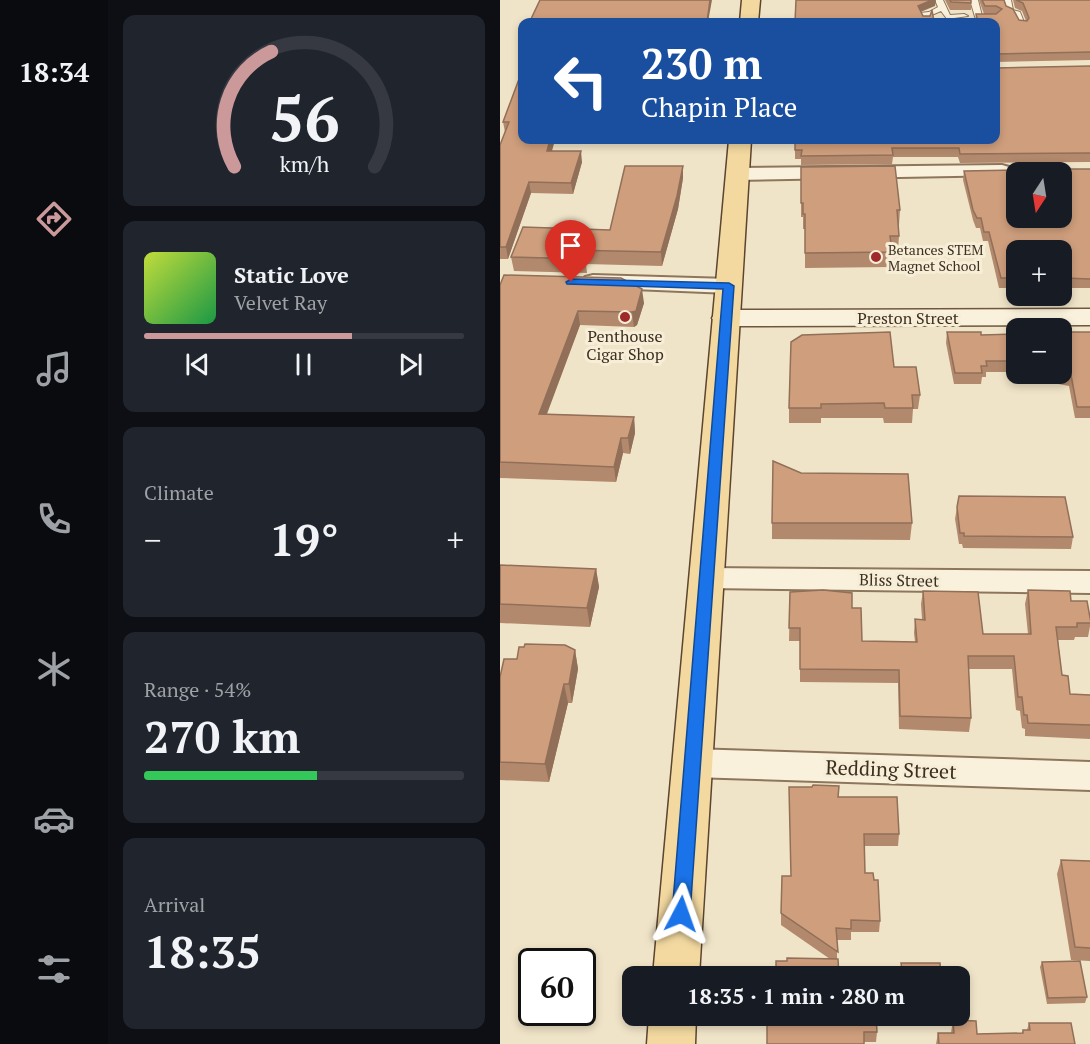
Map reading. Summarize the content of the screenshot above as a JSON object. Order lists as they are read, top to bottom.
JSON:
{
  "streets": {
    "street": ["Preston Street", "Bliss Street", "Redding Street"]
  },
  "places": ["Betances STEM Magnet School", "Penthouse Cigar Shop"],
  "north": "bottom",
  "page": {
    "tabs": "18:34",
    "turn": ["230 m", "Chapin Place"],
    "map_buttons": ["+", "−"],
    "song": ["Static Love", "Velvet Ray"],
    "tile": [
      "Climate",
      ["Range · 54%", "270 km"],
      ["Arrival", "18:35"]
    ],
    "heat": ["−", "19°", "+"],
    "limit": "60",
    "trip": "18:35 · 1 min · 280 m",
    "gauge": ["56", "km/h"]
  }
}
